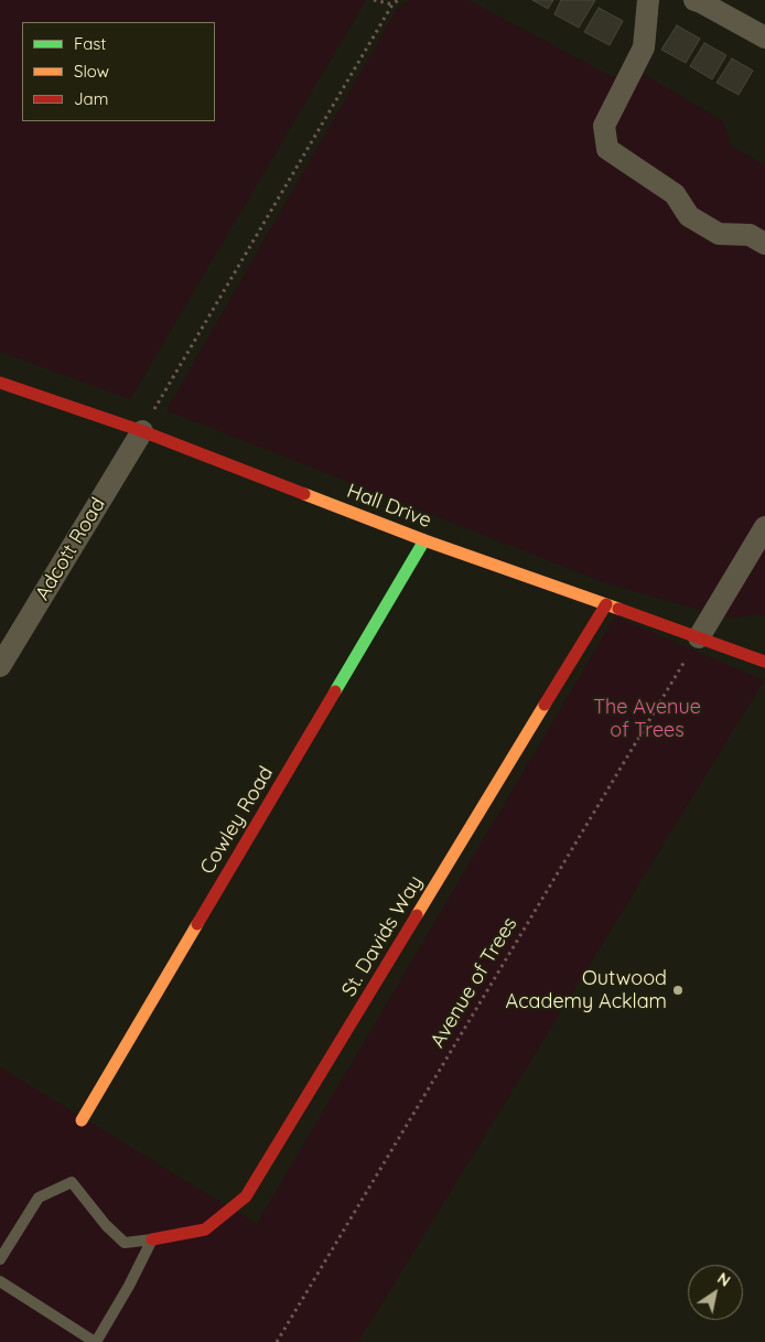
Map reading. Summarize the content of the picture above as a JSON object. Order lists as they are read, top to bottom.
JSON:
{
  "streets": {
    "street": [
      "Hall Drive",
      "Adcott Road",
      "Cowley Road",
      "St. Davids Way"
    ],
    "path": ["Avenue of Trees"]
  },
  "crossings": [
    ["Hall Drive", "Adcott Road"],
    ["Hall Drive", "Cowley Road"],
    ["Hall Drive", "St. Davids Way"],
    ["Hall Drive", "Avenue of Trees"]
  ],
  "parks": ["The Avenue of Trees"],
  "places": ["Outwood Academy Acklam"],
  "legend": ["Fast", "Slow", "Jam"],
  "north": "top right"
}
